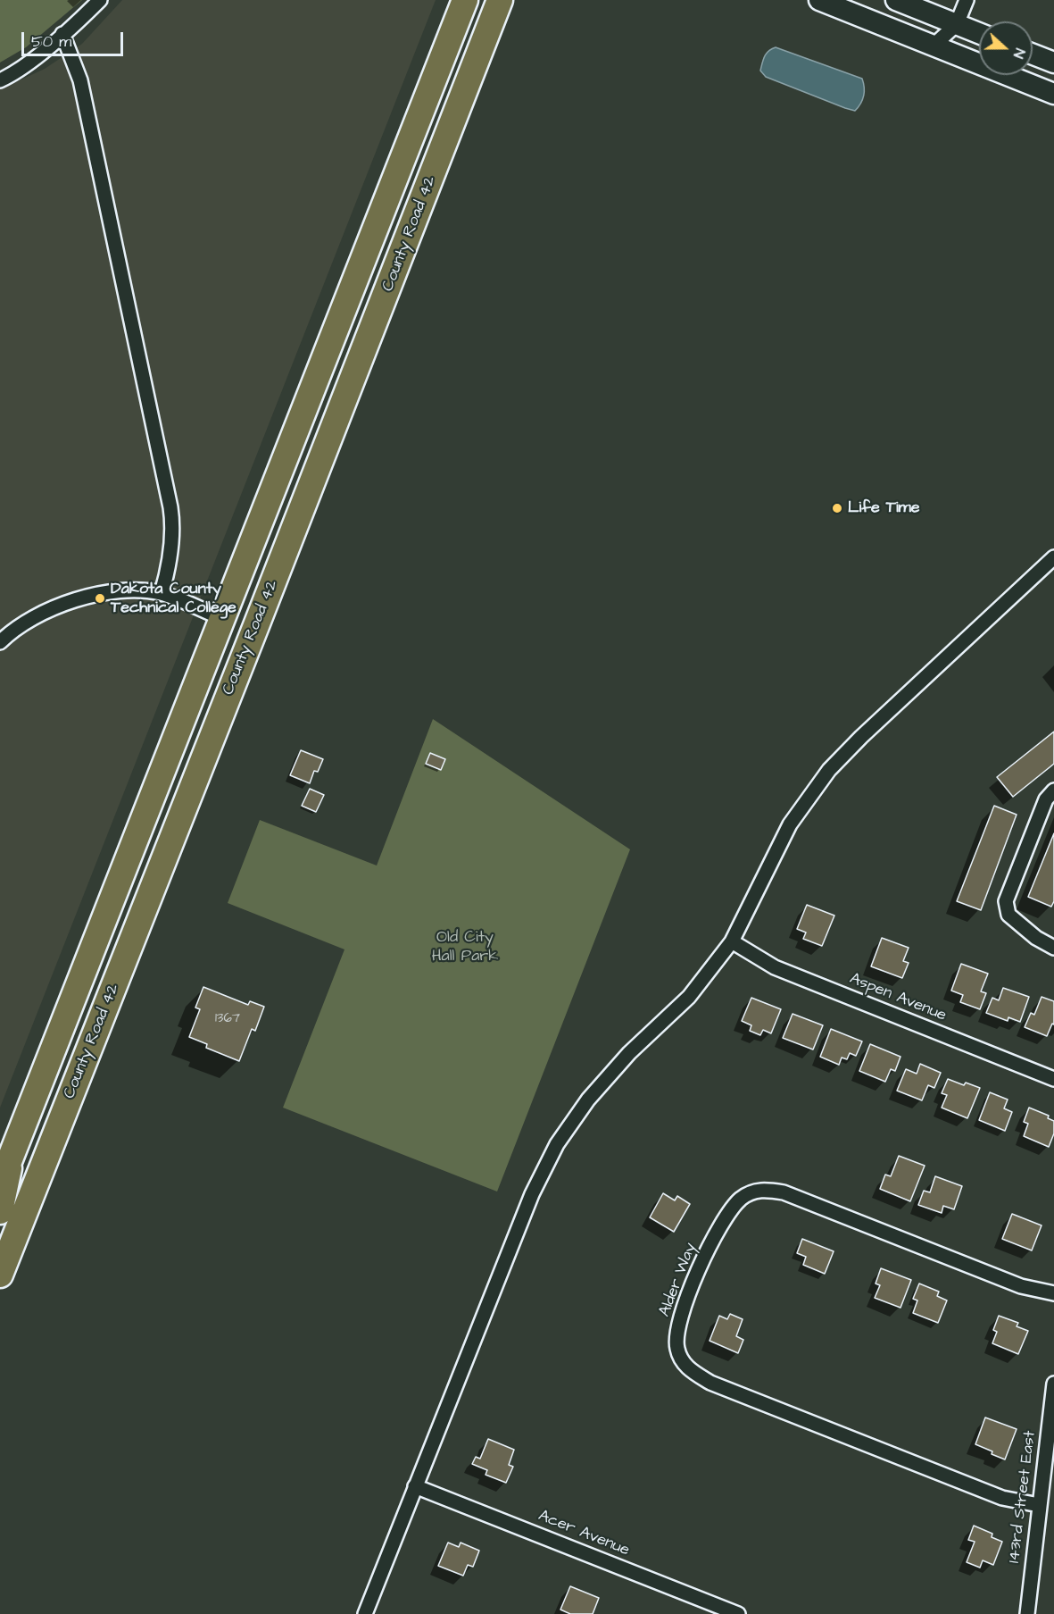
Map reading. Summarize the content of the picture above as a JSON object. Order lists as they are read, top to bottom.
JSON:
{
  "streets": {
    "highway": ["County Road 42"],
    "street": [
      "Aspen Avenue",
      "Alder Way",
      "143rd Street East",
      "Acer Avenue"
    ]
  },
  "crossings": [
    ["Alder Way", "143rd Street East"]
  ],
  "parks": ["Old City Hall Park"],
  "places": ["Life Time", "Dakota County Technical College"],
  "house_numbers": ["1367"],
  "scale_bar": "50 m",
  "north": "right"
}
